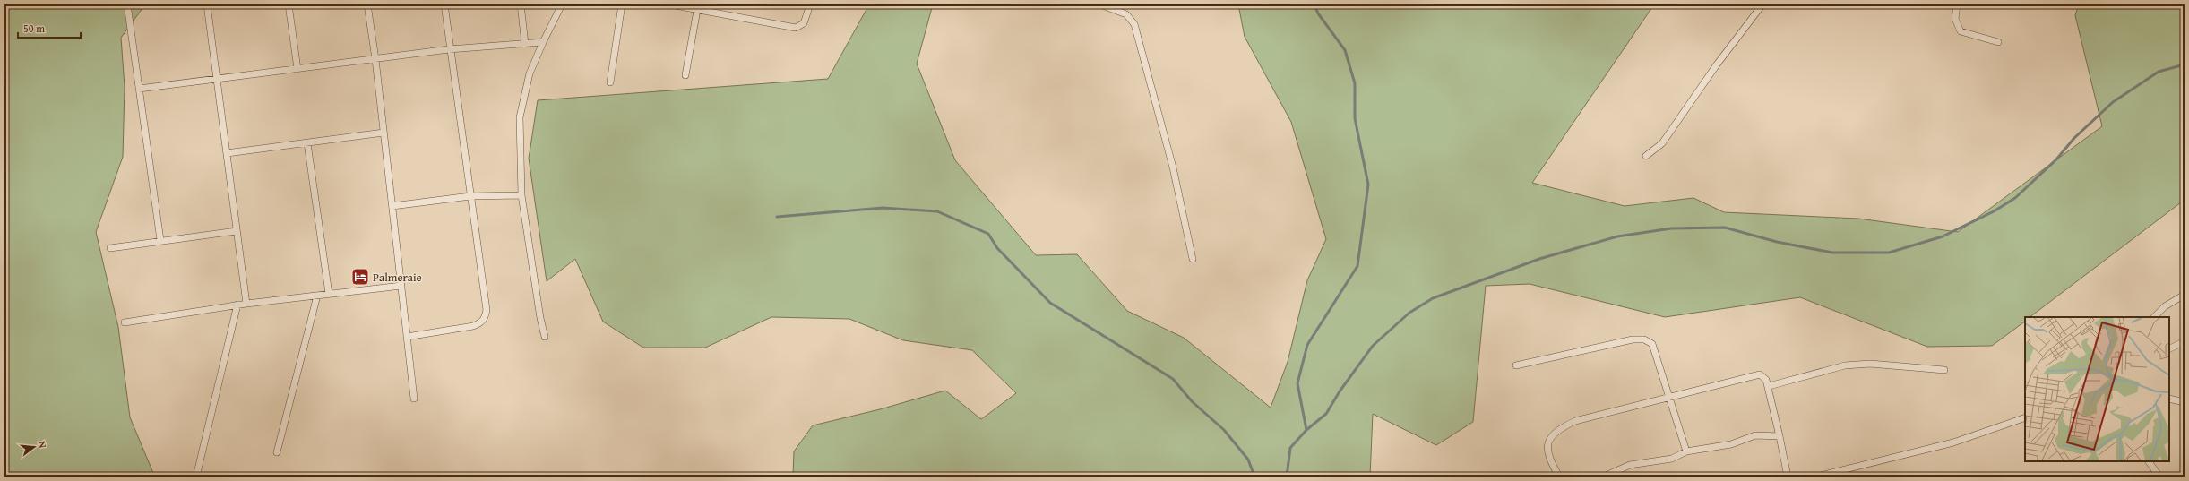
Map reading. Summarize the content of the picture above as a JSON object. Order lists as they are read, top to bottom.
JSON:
{
  "places": {
    "hotel": ["Palmeraie"]
  },
  "scale_bar": "50 m",
  "north": "right"
}
